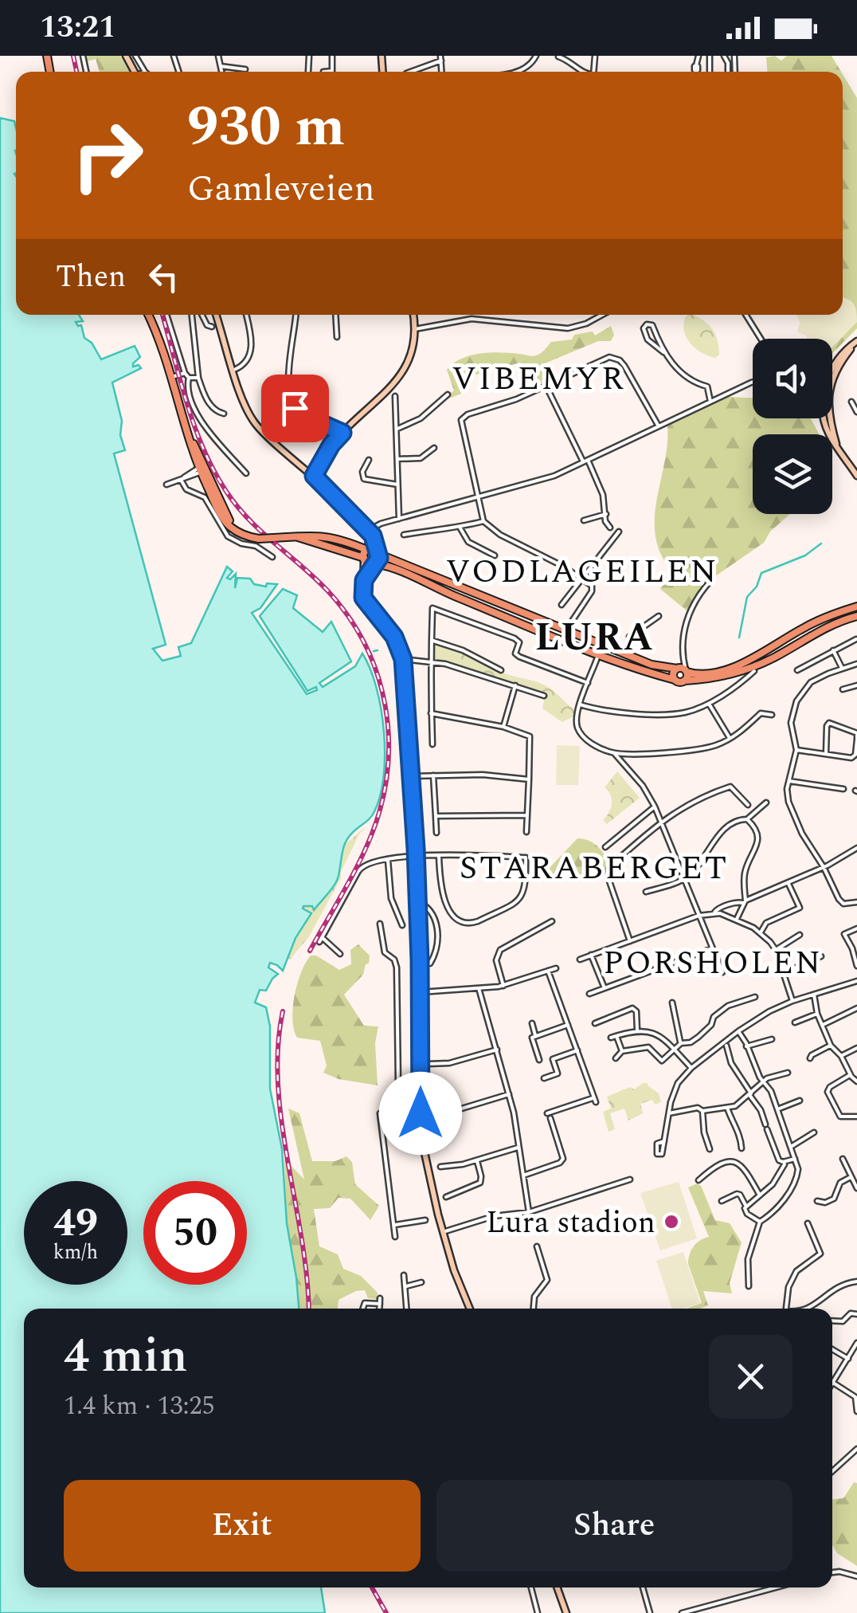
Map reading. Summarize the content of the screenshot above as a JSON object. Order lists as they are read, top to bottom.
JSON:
{
  "districts": [
    "VIBEMYR",
    "VODLAGEILEN",
    "LURA",
    "STARABERGET",
    "PORSHOLEN"
  ],
  "places": ["Lura stadion"],
  "page": {
    "status": "13:21",
    "turn": ["930 m", "Gamleveien"],
    "then": "Then",
    "speed": "49 km/h",
    "limit": "50",
    "heading": ["4 min", "1.4 km · 13:25"],
    "buttons": ["Exit", "Share"]
  }
}
